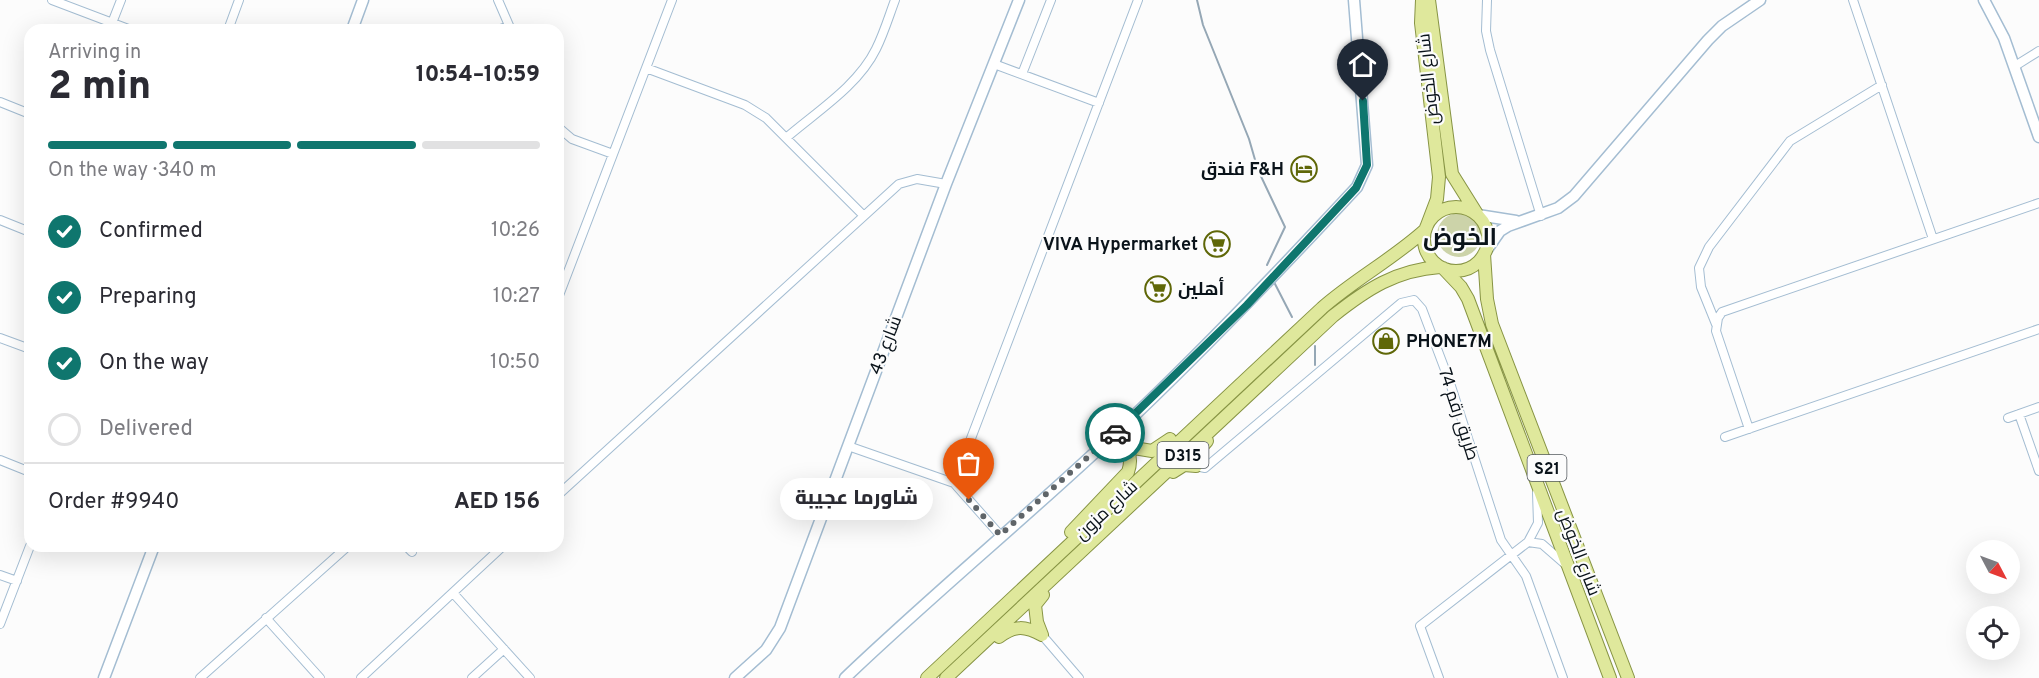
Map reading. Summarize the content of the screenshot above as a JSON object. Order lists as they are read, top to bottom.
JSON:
{
  "streets": {
    "main road": [
      "شارع الخوض",
      "D315",
      "S21",
      "شارع مزون"
    ],
    "street": ["شارع 43", "طريق رقم 74"]
  },
  "crossings": [
    ["شارع الخوض", "S21"],
    ["شارع الخوض", "شارع مزون"],
    ["S21", "شارع مزون"]
  ],
  "districts": ["الخوض"],
  "places": {
    "hotel": ["فندق F&H"],
    "supermarket": ["VIVA Hypermarket", "أهلين"],
    "shop": ["PHONE7M"],
    "other": ["شاورما عجيبة"]
  },
  "north": "bottom right",
  "page": {
    "heading": ["2 min", "Arriving in", "10:54–10:59"],
    "panel": ["Order #9940", "AED 156"],
    "bar": "On the way · 340 m",
    "list": [
      ["Confirmed", "10:26"],
      ["Preparing", "10:27"],
      ["On the way", "10:50"],
      "Delivered"
    ],
    "bubble": "شاورما عجيبة"
  }
}
